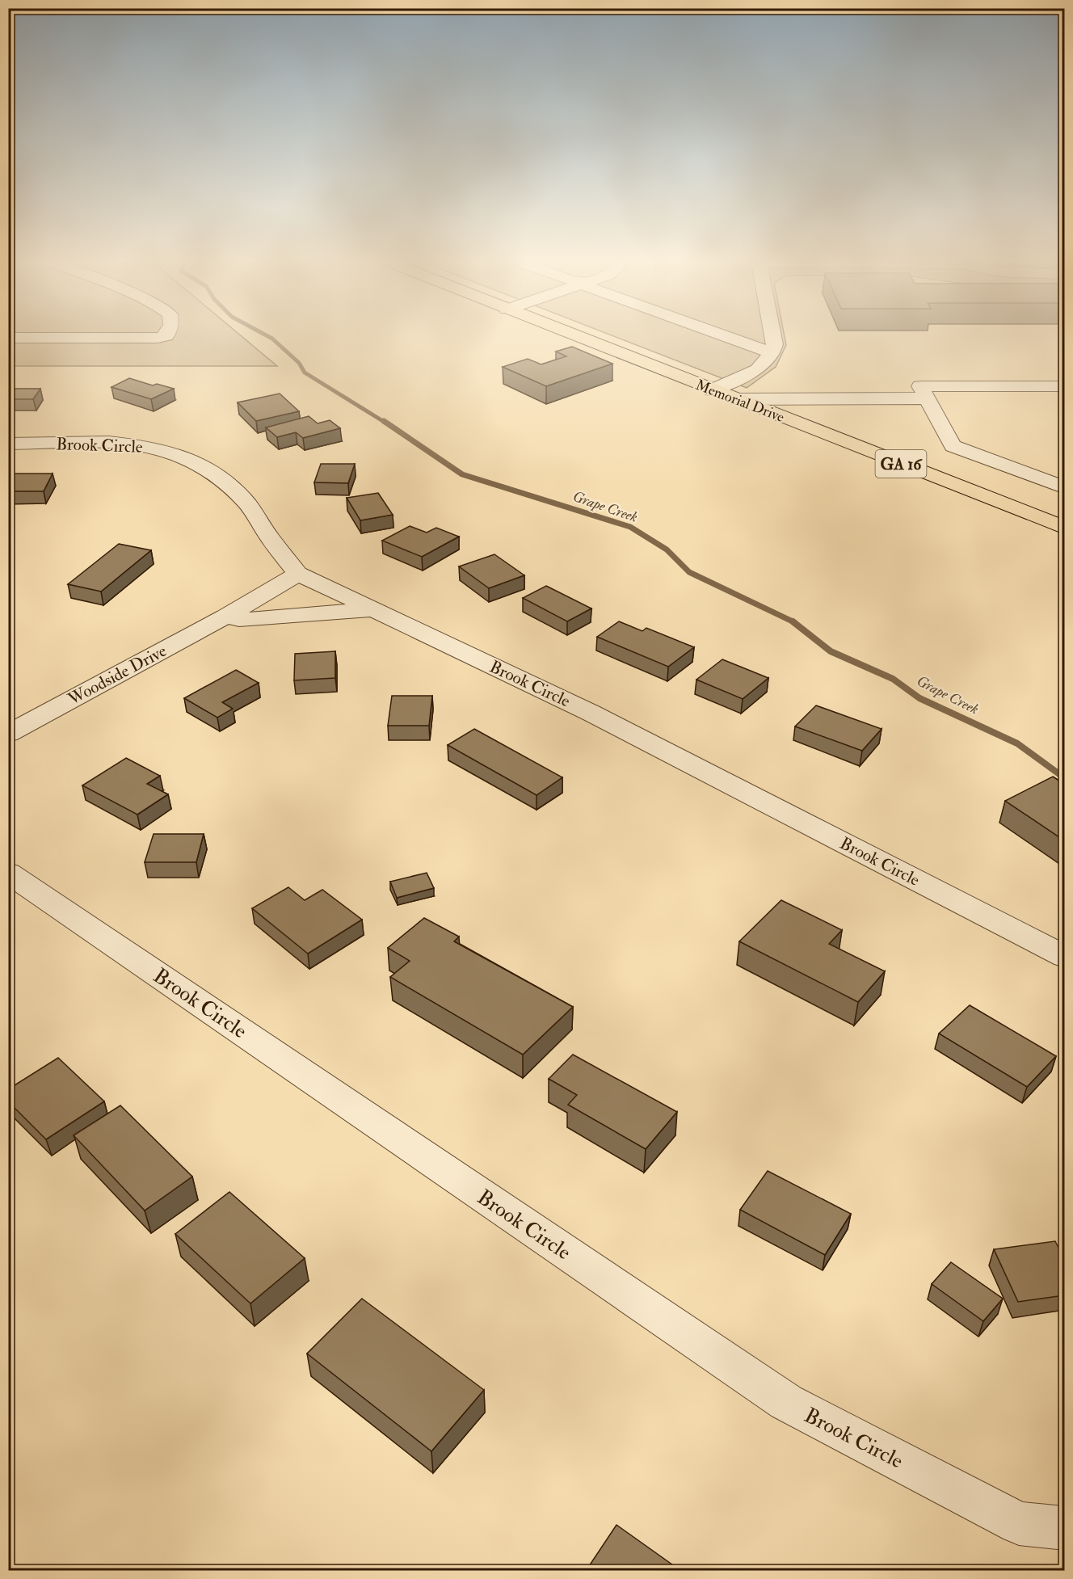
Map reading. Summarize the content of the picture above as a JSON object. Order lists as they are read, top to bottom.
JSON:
{
  "streets": {
    "main road": ["Memorial Drive", "GA 16"],
    "street": ["Brook Circle", "Woodside Drive"]
  },
  "crossings": [
    ["Brook Circle", "Woodside Drive"]
  ],
  "water": ["Grape Creek"]
}
